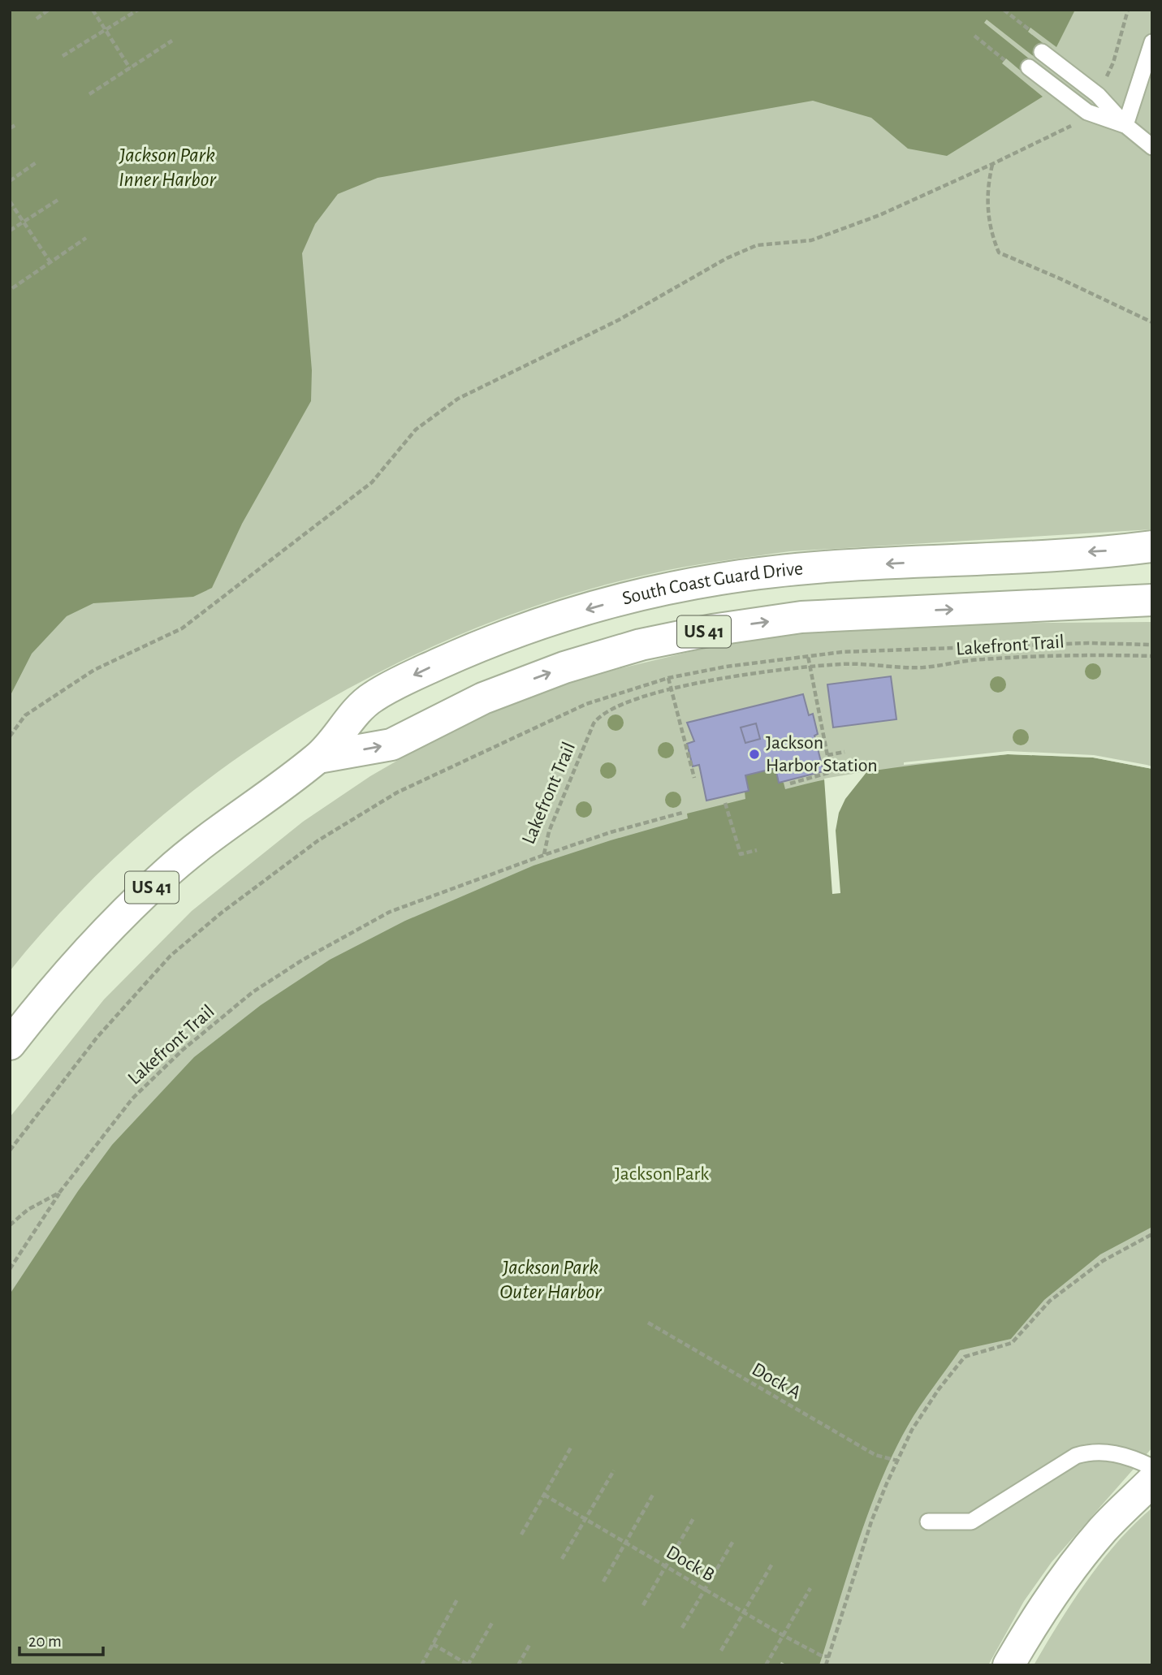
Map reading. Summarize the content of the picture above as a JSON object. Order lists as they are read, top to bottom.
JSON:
{
  "streets": {
    "main road": ["South Coast Guard Drive", "US 41"],
    "path": ["Lakefront Trail", "Dock A", "Dock B"]
  },
  "water": ["Jackson Park Inner Harbor", "Jackson Park Outer Harbor"],
  "parks": ["Jackson Park"],
  "places": ["Jackson Harbor Station"],
  "scale_bar": "20 m"
}
